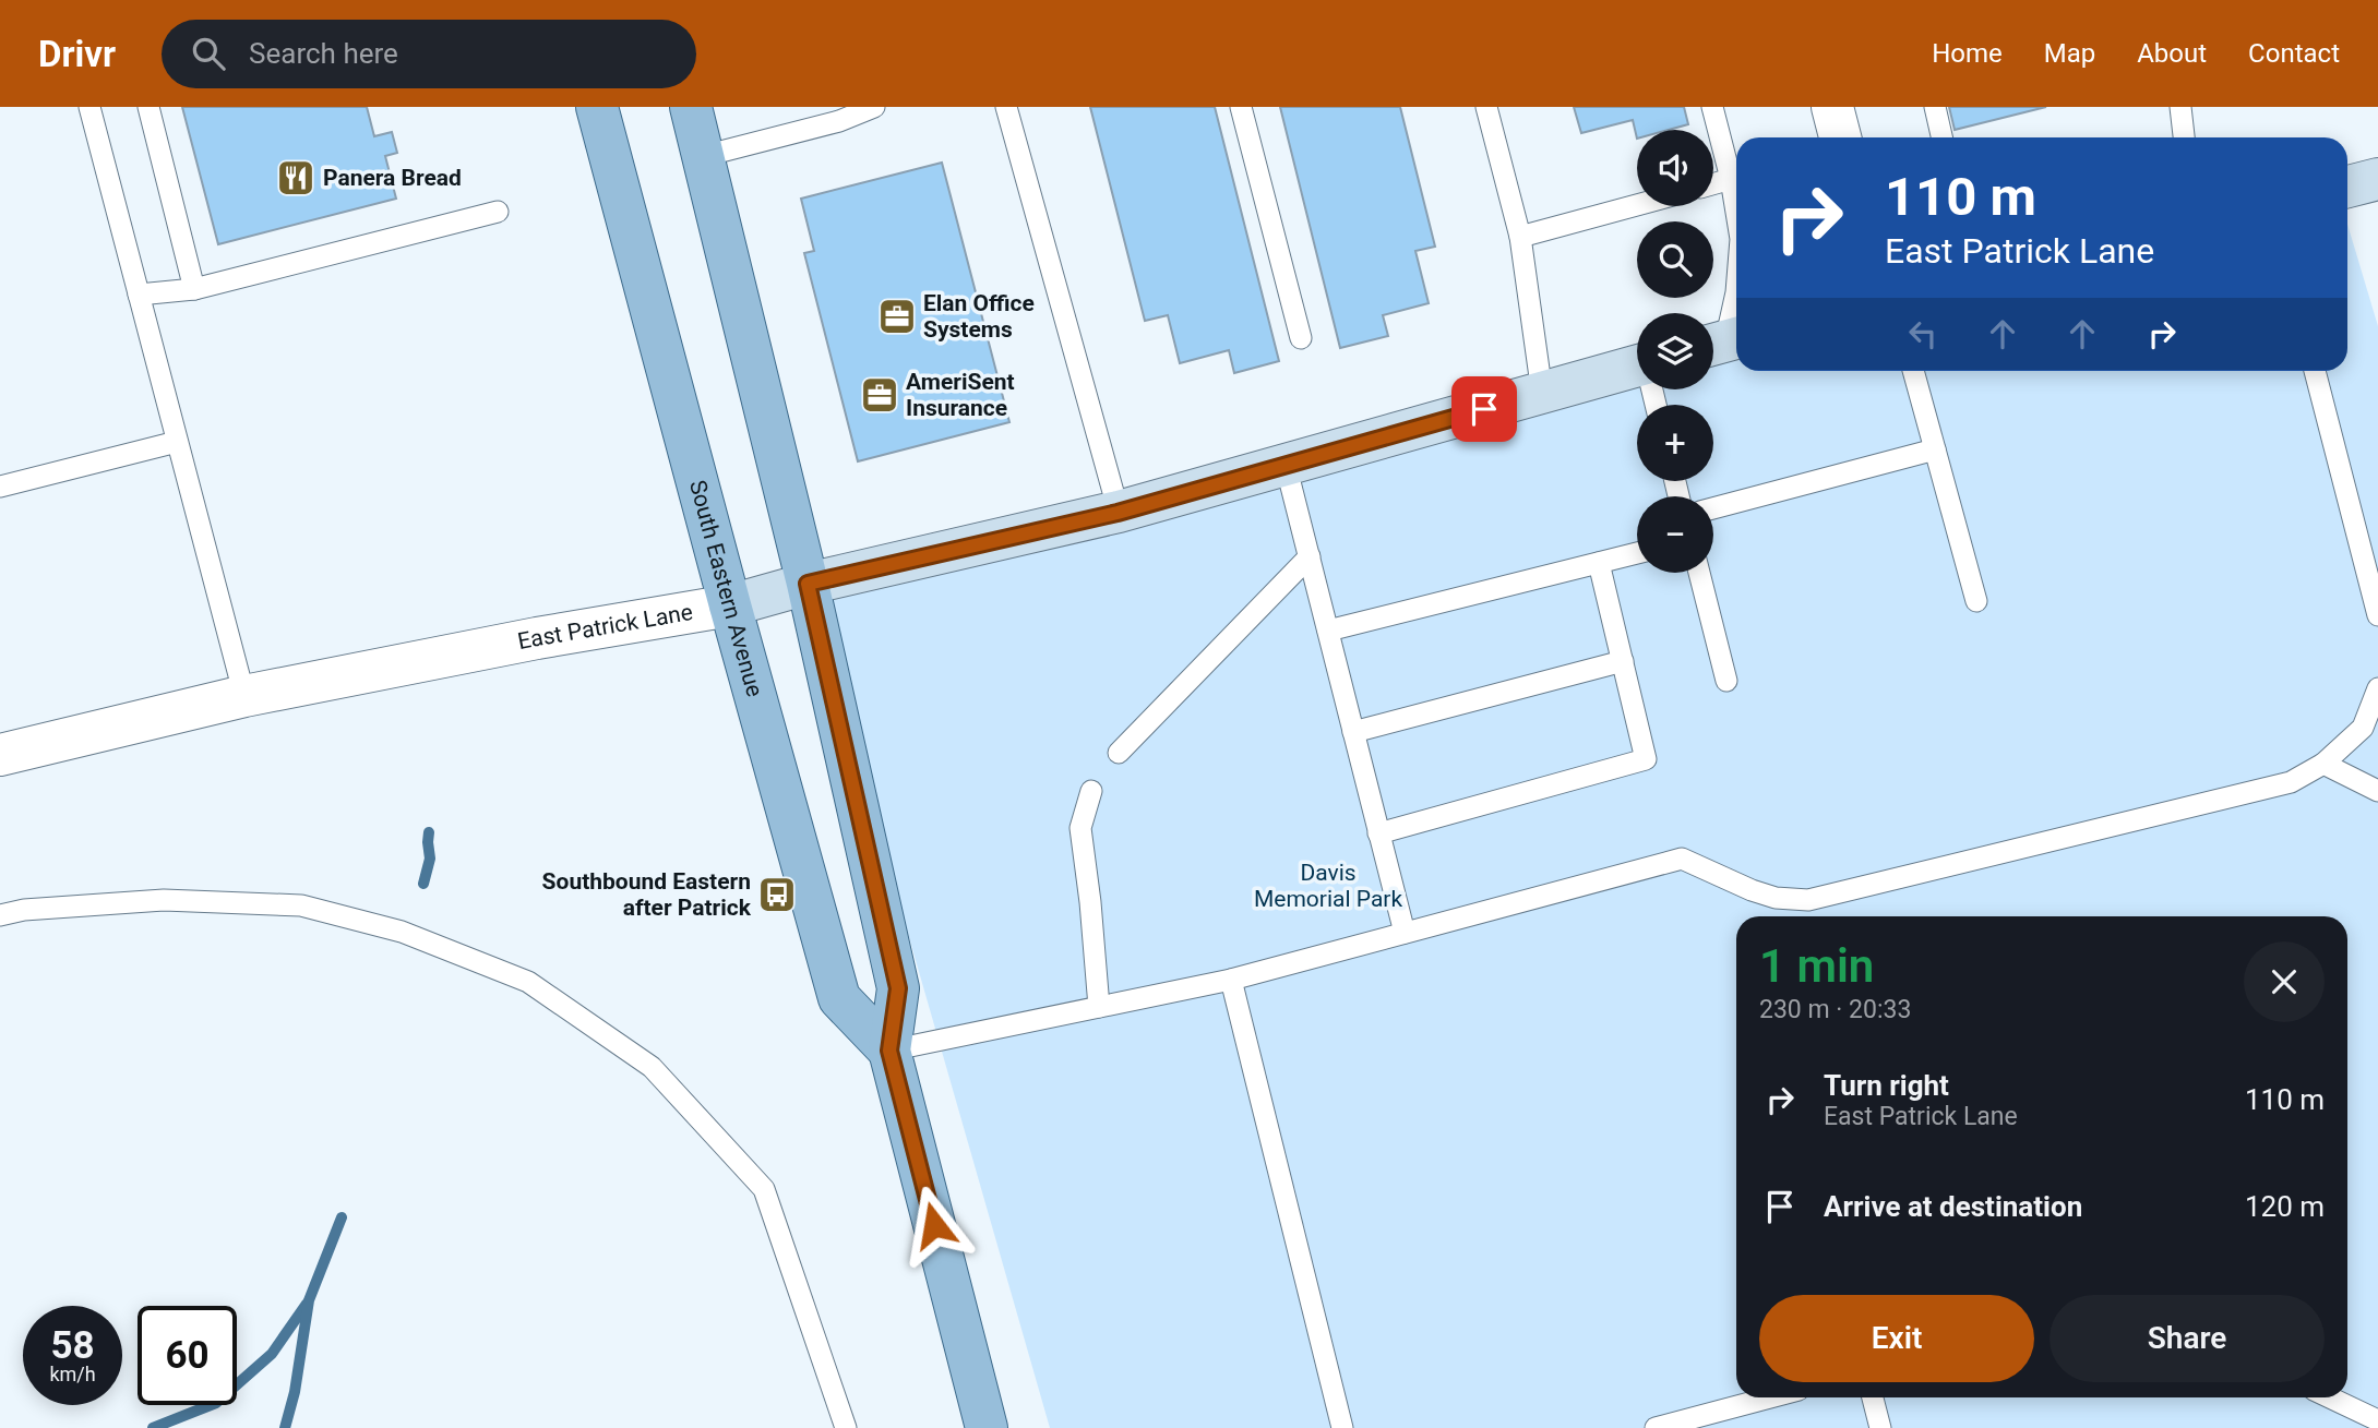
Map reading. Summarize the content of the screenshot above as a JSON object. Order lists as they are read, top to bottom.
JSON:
{
  "streets": {
    "main road": ["South Eastern Avenue", "East Patrick Lane"]
  },
  "crossings": [
    ["South Eastern Avenue", "East Patrick Lane"]
  ],
  "parks": ["Davis Memorial Park"],
  "places": {
    "restaurant": ["Panera Bread"],
    "office": ["Elan Office Systems", "AmeriSent Insurance"],
    "bus stop": ["Southbound Eastern after Patrick"]
  },
  "page": {
    "header": "Drivr",
    "search": "Search here",
    "nav": [
      "Home",
      "Map",
      "About",
      "Contact"
    ],
    "map_buttons": ["+", "−"],
    "turn": ["110 m", "East Patrick Lane"],
    "heading": ["1 min", "230 m · 20:33"],
    "list": [
      {
        "name": "Turn right",
        "note": "East Patrick Lane",
        "value": "110 m"
      },
      {
        "name": "Arrive at destination",
        "value": "120 m"
      }
    ],
    "buttons": ["Exit", "Share"],
    "speed": "58 km/h",
    "limit": "60"
  }
}
